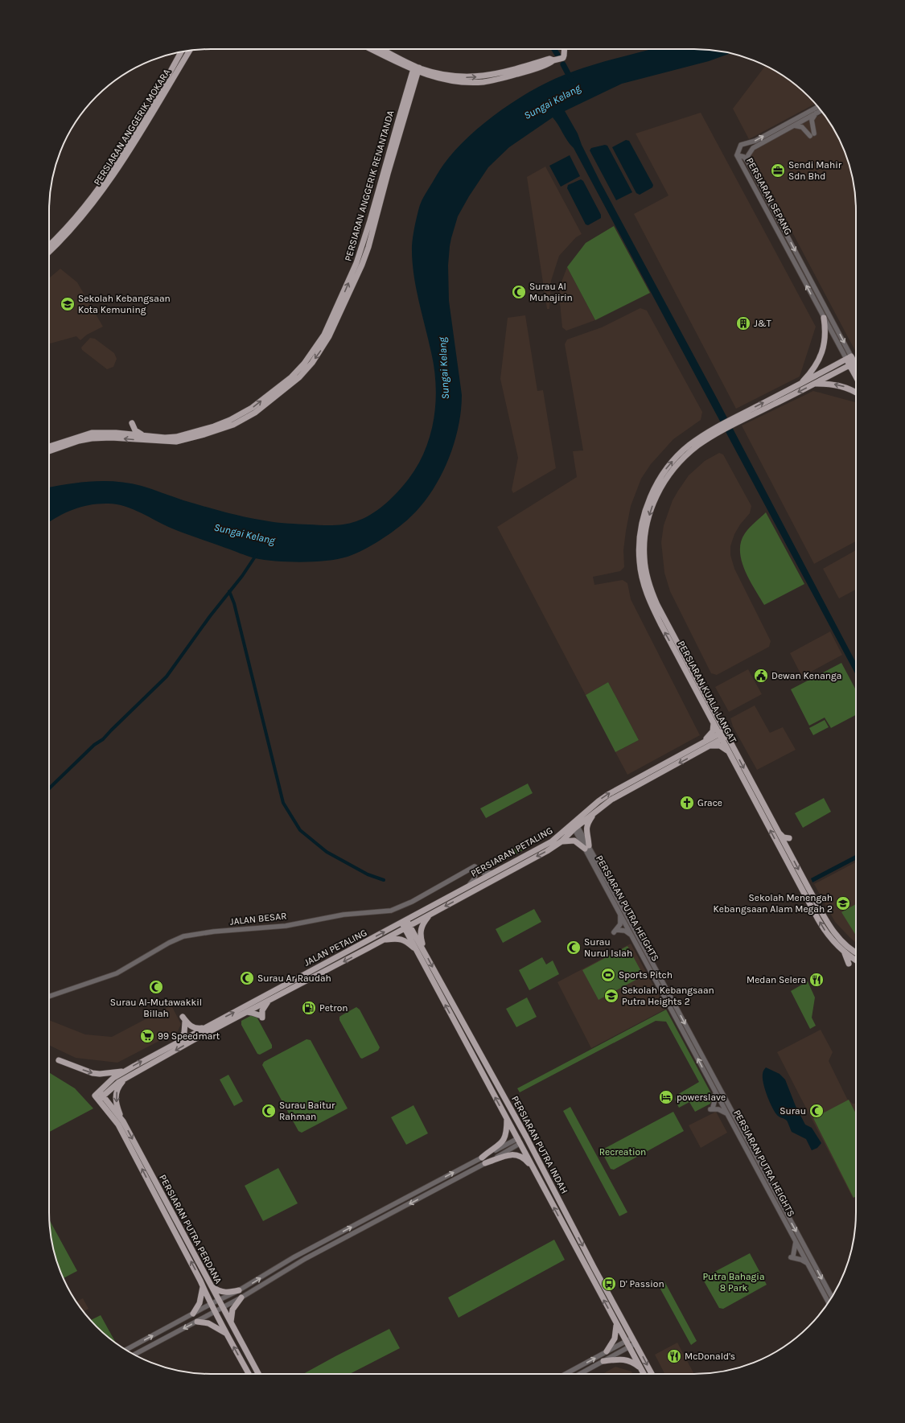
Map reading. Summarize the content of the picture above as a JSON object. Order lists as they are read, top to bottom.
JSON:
{
  "streets": {
    "main road": [
      "PERSIARAN ANGGERIK MOKARA",
      "PERSIARAN ANGGERIK RENANTANDA",
      "PERSIARAN SEPANG",
      "PERSIARAN KUALA LANGAT",
      "PERSIARAN PETALING",
      "JALAN PETALING",
      "PERSIARAN PUTRA INDAH",
      "PERSIARAN PUTRA PERDANA"
    ],
    "street": ["PERSIARAN PUTRA HEIGHTS", "JALAN BESAR"]
  },
  "crossings": [
    ["PERSIARAN KUALA LANGAT", "PERSIARAN PETALING"],
    ["PERSIARAN PETALING", "PERSIARAN PUTRA HEIGHTS"],
    ["PERSIARAN PETALING", "JALAN PETALING"],
    ["PERSIARAN PETALING", "PERSIARAN PUTRA INDAH"],
    ["JALAN PETALING", "PERSIARAN PUTRA INDAH"],
    ["JALAN PETALING", "PERSIARAN PUTRA PERDANA"]
  ],
  "water": ["Sungai Kelang"],
  "parks": ["Recreation", "Putra Bahagia 8 Park"],
  "places": {
    "office": ["Sendi Mahir Sdn Bhd"],
    "mosque": [
      "Surau Al Muhajirin",
      "Surau Nurul Islah",
      "Surau Ar Raudah",
      "Surau Al-Mutawakkil Billah",
      "Surau Baitur Rahman",
      "Surau"
    ],
    "school or university": ["Sekolah Kebangsaan Kota Kemuning", "Sekolah Menengah Kebangsaan Alam Megah 2", "Sekolah Kebangsaan Putra Heights 2"],
    "building": ["J&T"],
    "public building": ["Dewan Kenanga"],
    "church": ["Grace"],
    "sports": ["Sports Pitch"],
    "restaurant": ["Medan Selera", "McDonald's"],
    "fuel station": ["Petron"],
    "supermarket": ["99 Speedmart"],
    "hotel": ["powerslave"],
    "bus stop": ["D' Passion"]
  }
}
